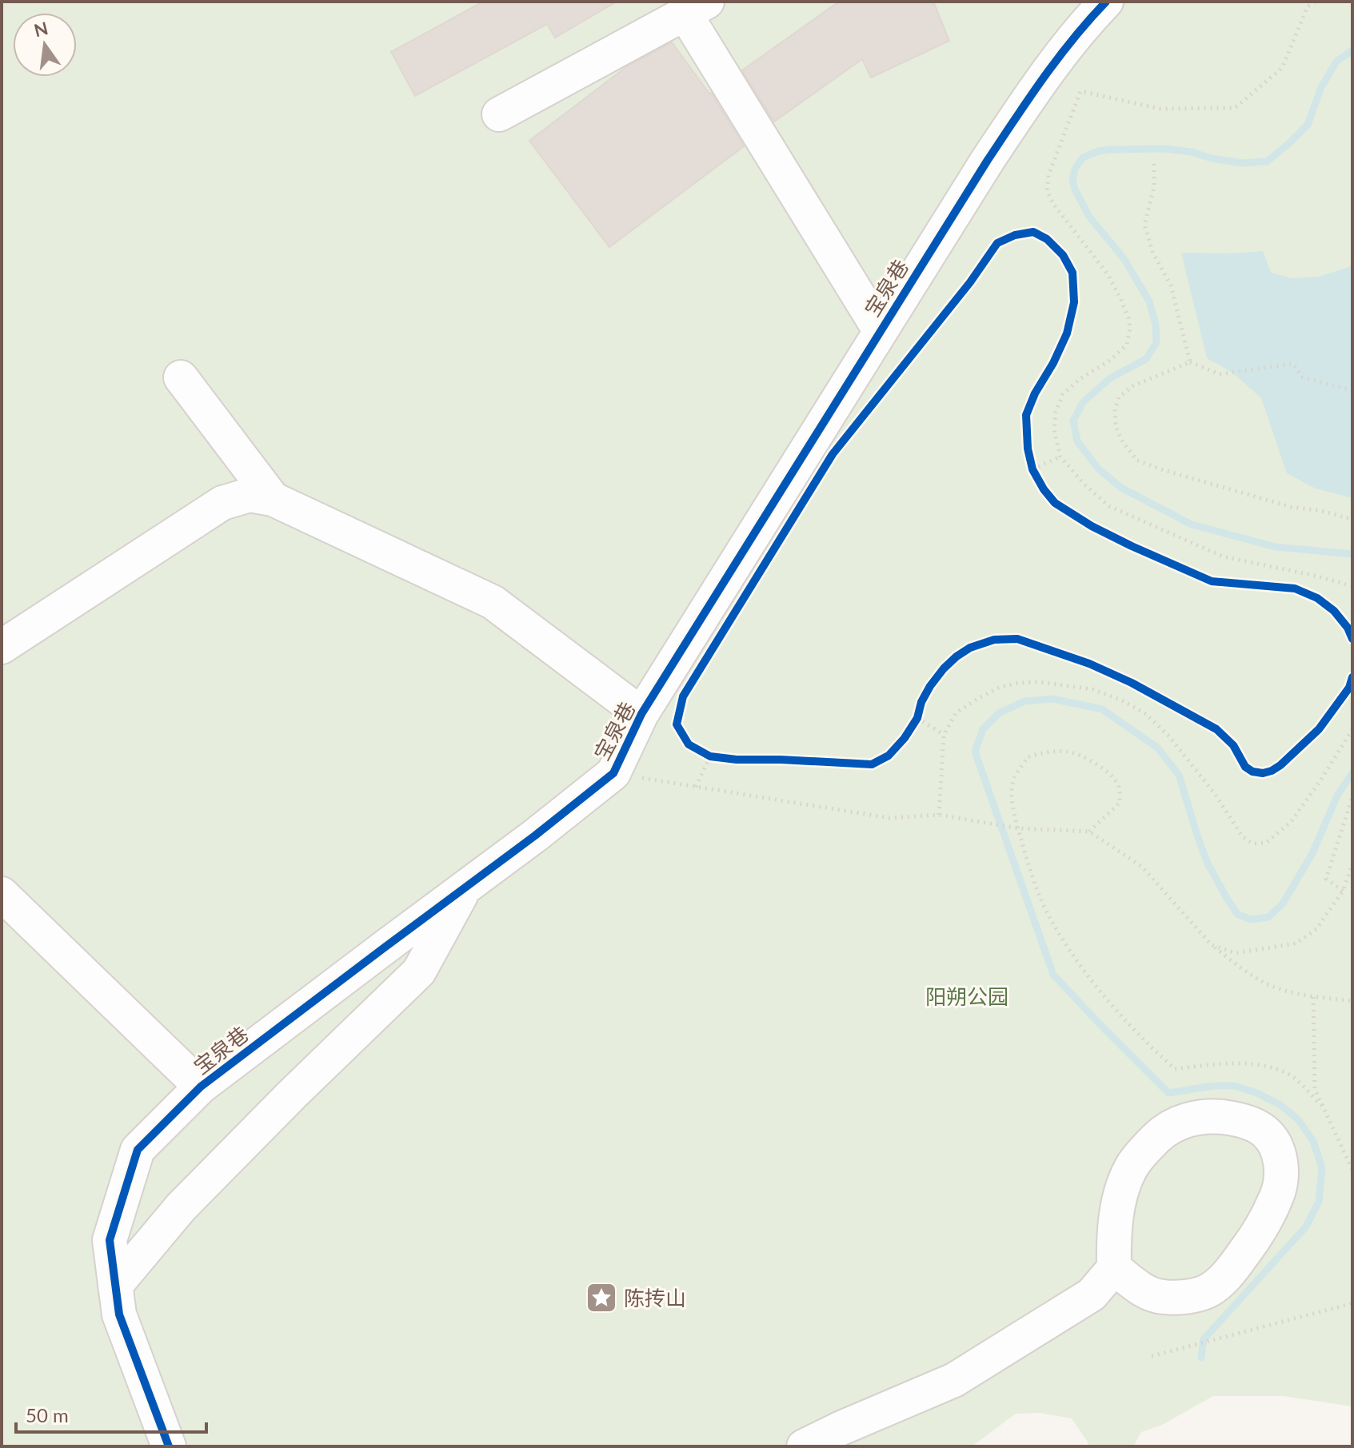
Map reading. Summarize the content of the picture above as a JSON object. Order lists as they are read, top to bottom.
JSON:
{
  "streets": {
    "street": ["宝泉巷"]
  },
  "parks": ["阳朔公园"],
  "places": {
    "place": ["陈抟山"]
  },
  "scale_bar": "50 m",
  "north": "top"
}
